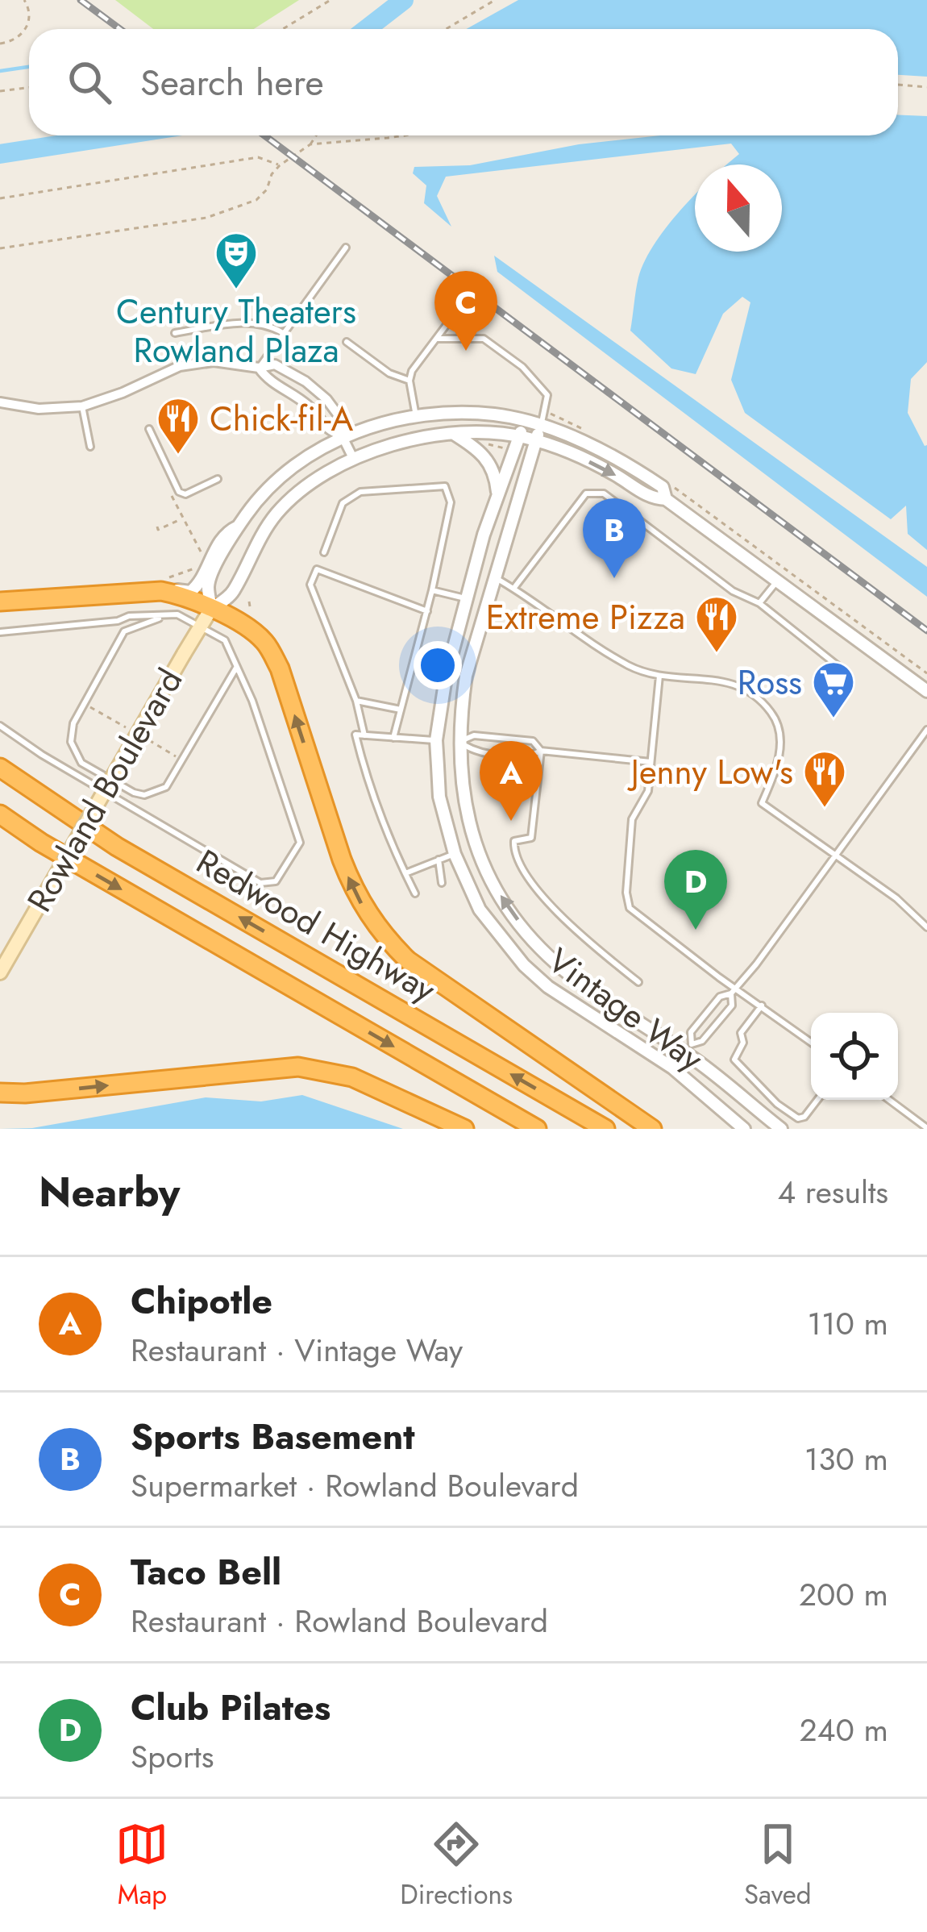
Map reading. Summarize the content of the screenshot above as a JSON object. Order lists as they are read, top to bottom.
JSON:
{
  "streets": {
    "highway": ["Redwood Highway"],
    "main road": ["Rowland Boulevard"],
    "street": ["Vintage Way"]
  },
  "crossings": [
    ["Rowland Boulevard", "Vintage Way"]
  ],
  "places": {
    "theatre": ["Century Theaters Rowland Plaza"],
    "restaurant": ["Chick-fil-A", "Extreme Pizza", "Jenny Low's"],
    "supermarket": ["Ross"]
  },
  "north": "top",
  "page": {
    "search": "Search here",
    "pins": [
      "C",
      "B",
      "A",
      "D"
    ],
    "heading": ["Nearby", "4 results"],
    "list": [
      {
        "mark": "A",
        "name": "Chipotle",
        "note": "Restaurant · Vintage Way",
        "value": "110 m"
      },
      {
        "mark": "B",
        "name": "Sports Basement",
        "note": "Supermarket · Rowland Boulevard",
        "value": "130 m"
      },
      {
        "mark": "C",
        "name": "Taco Bell",
        "note": "Restaurant · Rowland Boulevard",
        "value": "200 m"
      },
      {
        "mark": "D",
        "name": "Club Pilates",
        "note": "Sports",
        "value": "240 m"
      }
    ],
    "nav": ["Map", "Directions", "Saved"]
  }
}
